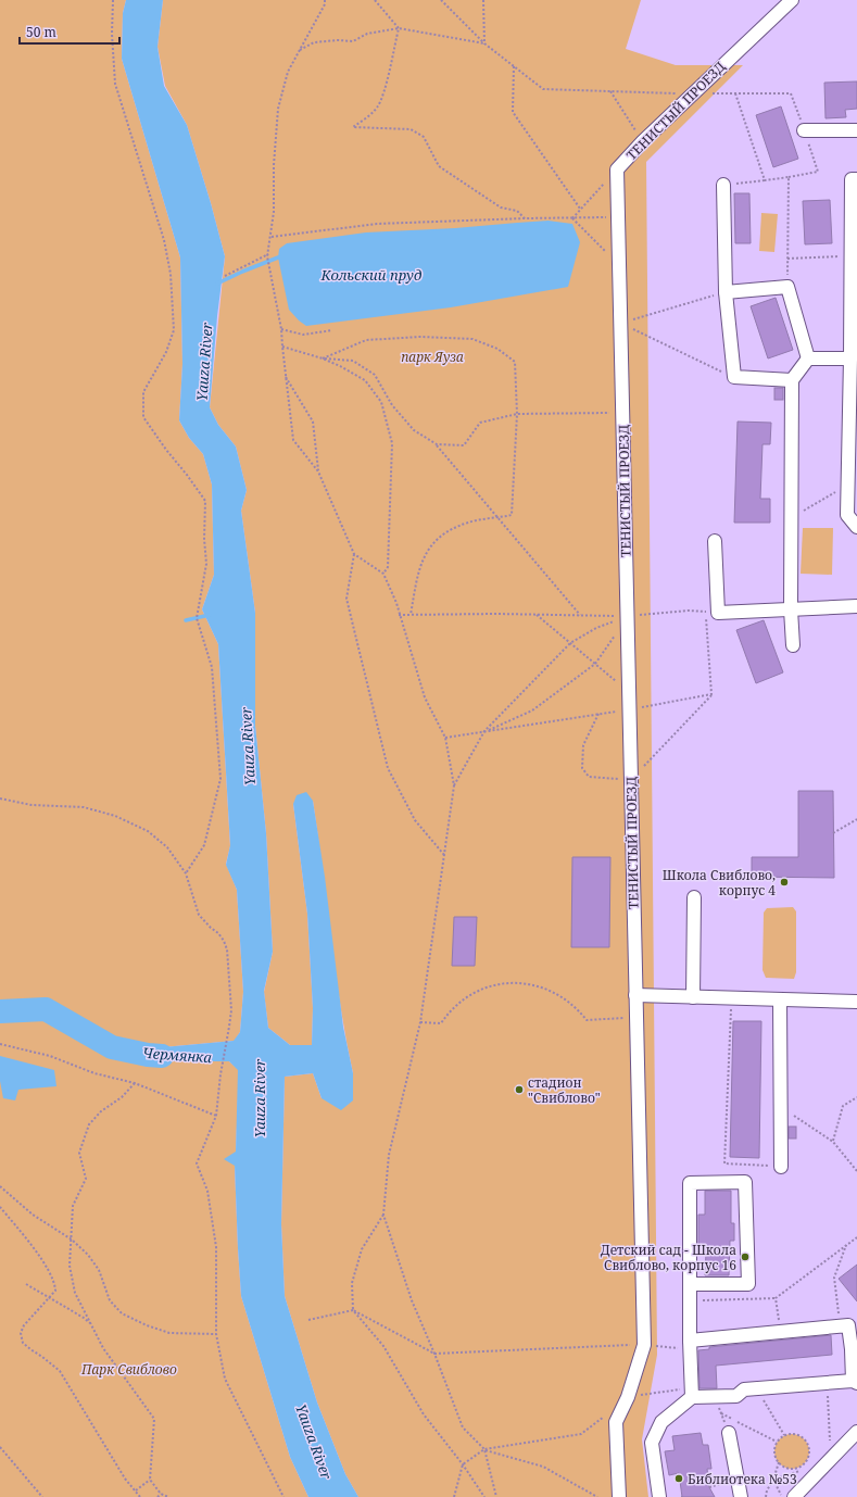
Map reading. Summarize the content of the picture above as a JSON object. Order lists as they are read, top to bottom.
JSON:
{
  "streets": {
    "street": ["ТЕНИСТЫЙ ПРОЕЗД"]
  },
  "water": ["Кольский пруд", "Yauza River", "Чермянка"],
  "parks": ["парк Яуза", "Парк Свиблово"],
  "places": [
    "Школа Свиблово, корпус 4",
    "стадион \"Свиблово\"",
    "Детский сад - Школа Свиблово, корпус 16",
    "Библиотека №53"
  ],
  "scale_bar": "50 m"
}
